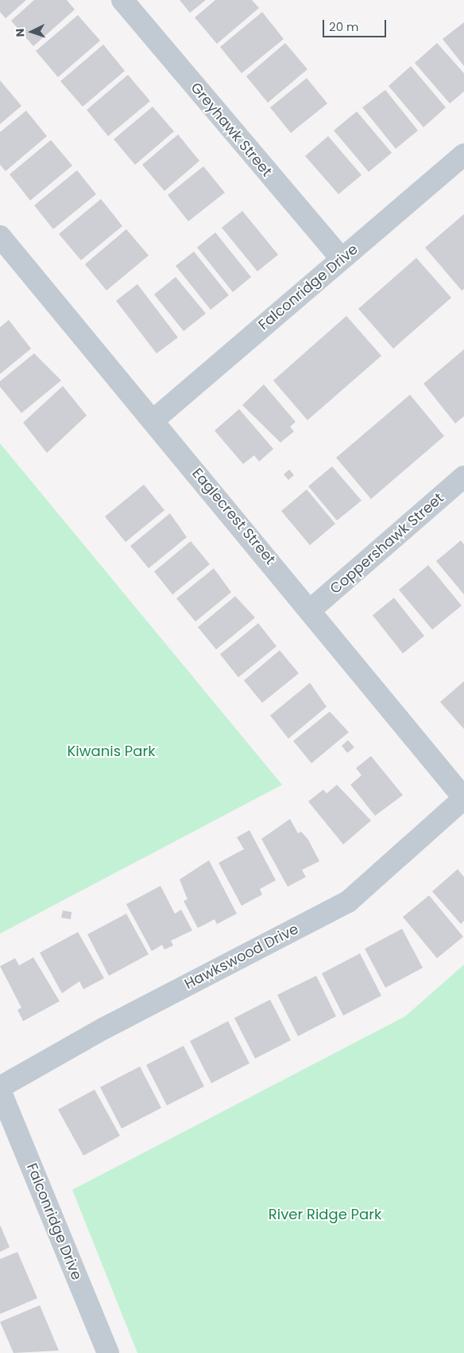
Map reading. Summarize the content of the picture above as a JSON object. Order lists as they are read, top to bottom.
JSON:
{
  "streets": {
    "street": [
      "Greyhawk Street",
      "Falconridge Drive",
      "Eaglecrest Street",
      "Coppershawk Street",
      "Hawkswood Drive"
    ]
  },
  "crossings": [
    ["Greyhawk Street", "Falconridge Drive"],
    ["Falconridge Drive", "Eaglecrest Street"],
    ["Eaglecrest Street", "Coppershawk Street"],
    ["Eaglecrest Street", "Hawkswood Drive"]
  ],
  "parks": ["Kiwanis Park", "River Ridge Park"],
  "scale_bar": "20 m",
  "north": "left"
}
